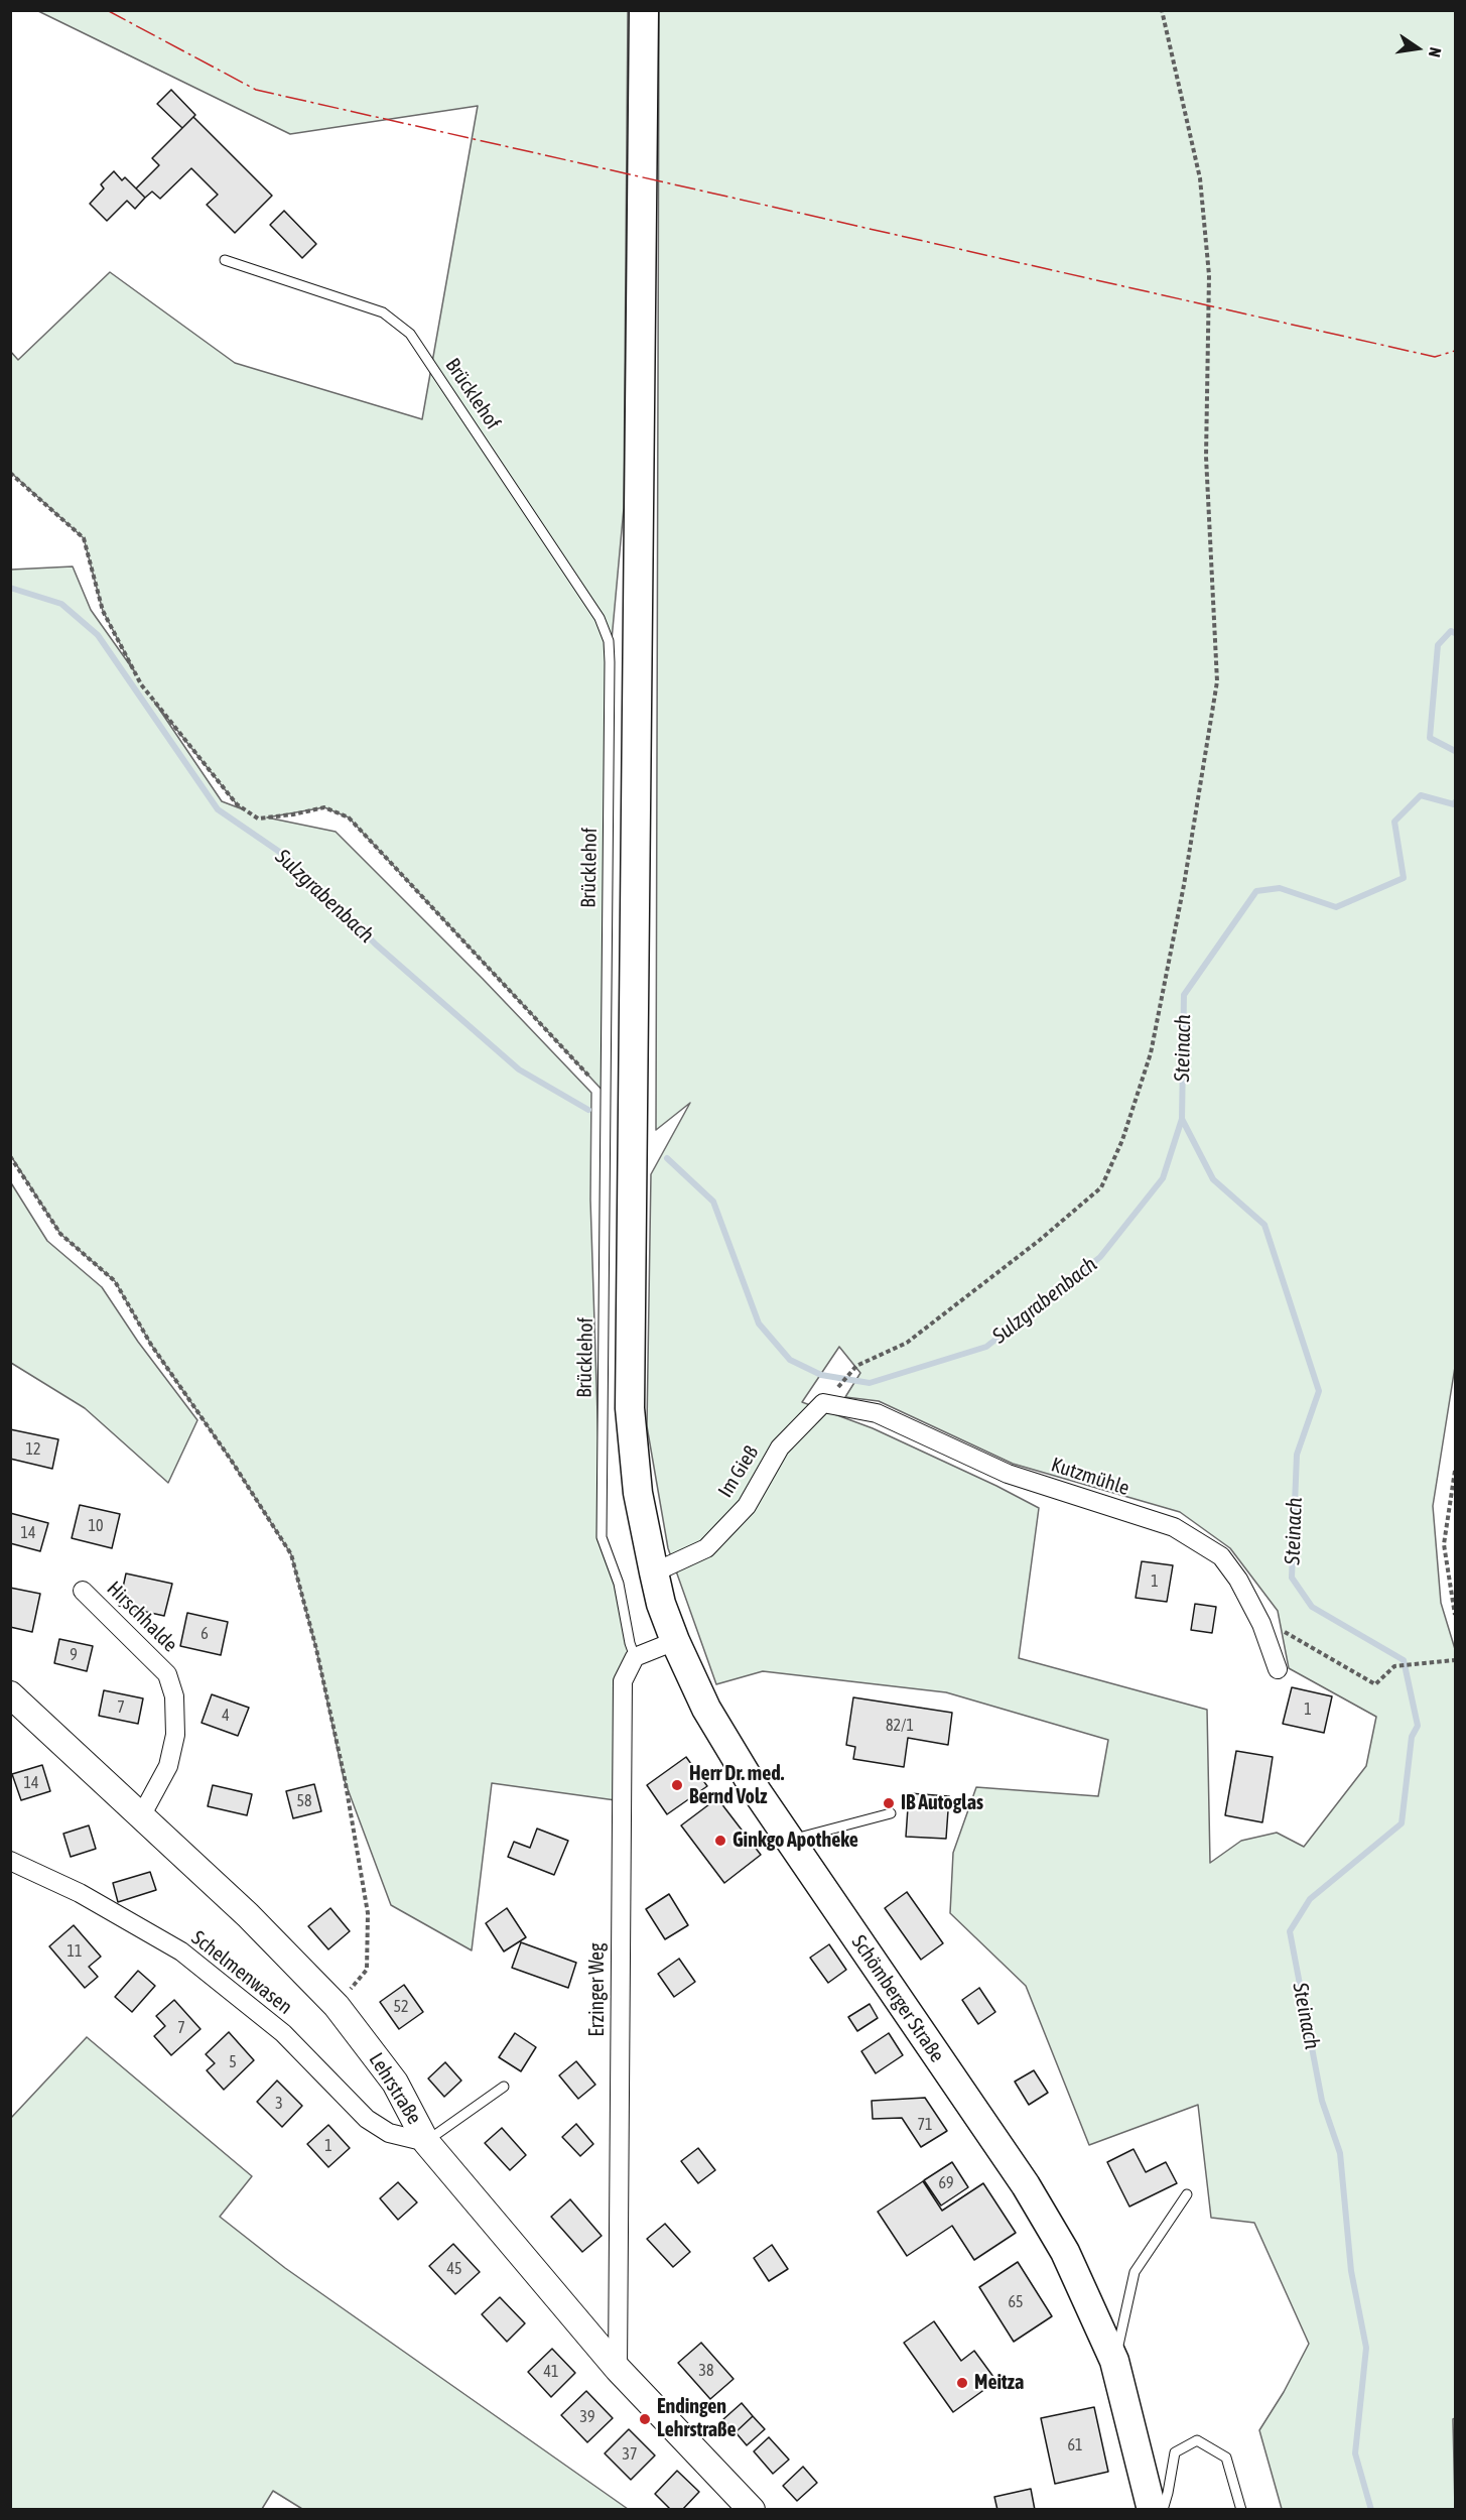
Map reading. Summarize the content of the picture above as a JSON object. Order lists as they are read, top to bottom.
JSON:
{
  "streets": {
    "main road": ["Schömberger Straße"],
    "street": [
      "Im Gieß",
      "Kutzmühle",
      "Hirschhalde",
      "Schelmenwasen",
      "Erzinger Weg",
      "Lehrstraße"
    ],
    "lane": ["Brücklehof"]
  },
  "crossings": [
    ["Brücklehof", "Erzinger Weg"],
    ["Im Gieß", "Kutzmühle"],
    ["Im Gieß", "Schömberger Straße"],
    ["Hirschhalde", "Lehrstraße"],
    ["Schelmenwasen", "Lehrstraße"],
    ["Erzinger Weg", "Lehrstraße"]
  ],
  "water": ["Sulzgrabenbach", "Steinach"],
  "places": [
    "Herr Dr. med. Bernd Volz",
    "IB Autoglas",
    "Ginkgo Apotheke",
    "Meitza",
    "Endingen Lehrstraße"
  ],
  "house_numbers": [
    "12",
    "10",
    "14",
    "1",
    "6",
    "9",
    "7",
    "1",
    "4",
    "82/1",
    "14",
    "58",
    "11",
    "52",
    "7",
    "5",
    "3",
    "71",
    "1",
    "69",
    "45",
    "65",
    "38",
    "41",
    "39",
    "61",
    "37"
  ],
  "north": "right"
}
